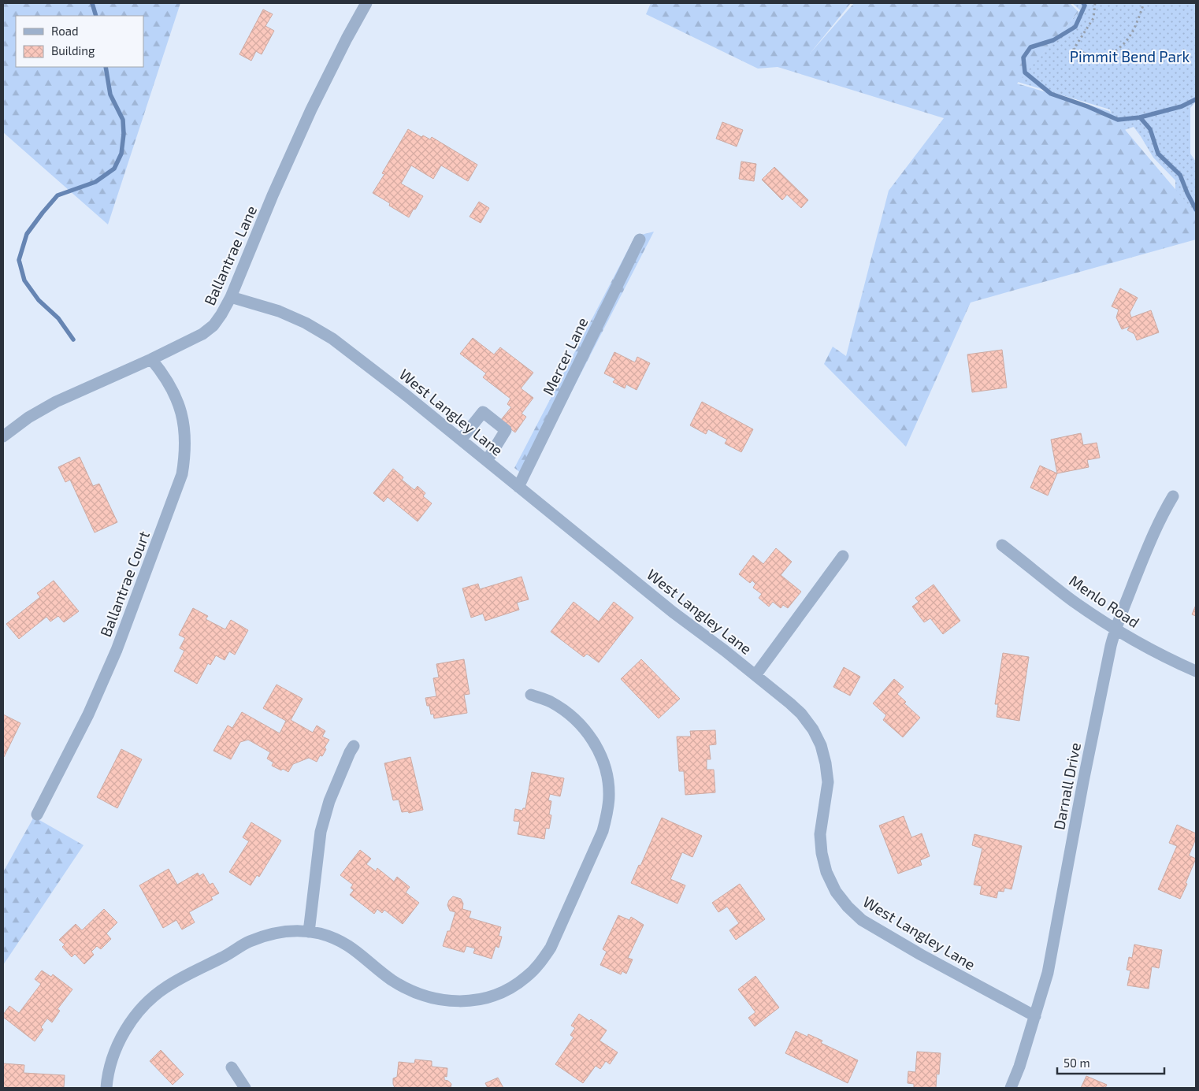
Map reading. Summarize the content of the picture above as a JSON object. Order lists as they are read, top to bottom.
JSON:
{
  "streets": {
    "street": [
      "Ballantrae Lane",
      "Mercer Lane",
      "West Langley Lane",
      "Ballantrae Court",
      "Menlo Road",
      "Darnall Drive"
    ]
  },
  "crossings": [
    ["Ballantrae Lane", "West Langley Lane"],
    ["Ballantrae Lane", "Ballantrae Court"],
    ["Mercer Lane", "West Langley Lane"],
    ["West Langley Lane", "Darnall Drive"],
    ["Menlo Road", "Darnall Drive"]
  ],
  "parks": ["Pimmit Bend Park"],
  "legend": ["Road", "Building"],
  "scale_bar": "50 m"
}
